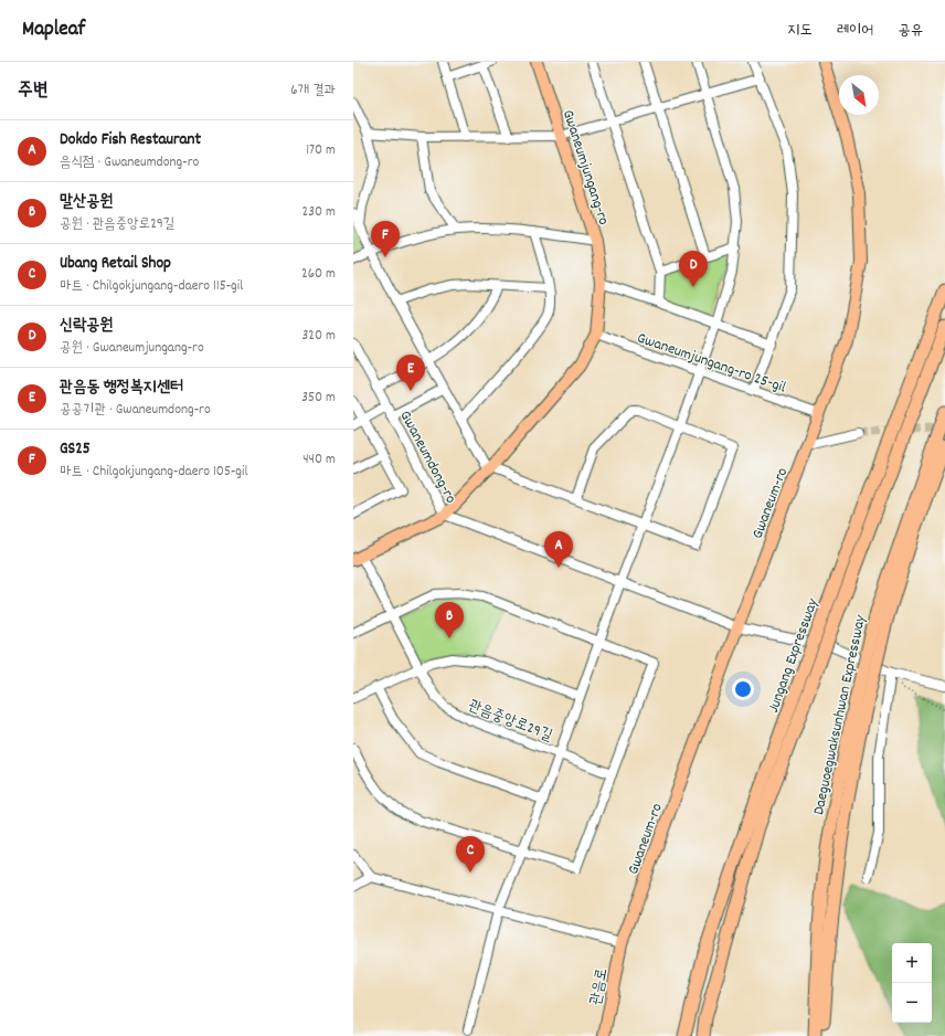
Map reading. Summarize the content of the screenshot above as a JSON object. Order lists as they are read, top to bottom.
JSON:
{
  "streets": {
    "highway": ["Jungang Expressway", "Daeguoegwaksunhwan Expressway"],
    "main road": ["Gwaneumjungang-ro", "Gwaneum-ro", "관음로"],
    "street": ["Gwaneumjungang-ro 25-gil", "Gwaneumdong-ro", "관음중앙로29길"]
  },
  "crossings": [
    ["Gwaneumjungang-ro", "Gwaneumjungang-ro 25-gil"],
    ["Gwaneumjungang-ro", "Gwaneumdong-ro"],
    ["Gwaneumjungang-ro", "관음중앙로29길"],
    ["Gwaneumjungang-ro 25-gil", "Gwaneum-ro"],
    ["Gwaneumdong-ro", "Gwaneum-ro"],
    ["Gwaneum-ro", "관음로"]
  ],
  "north": "bottom right",
  "page": {
    "header": "Mapleaf",
    "nav": ["지도", "레이어", "공유"],
    "heading": ["주변", "6개 결과"],
    "list": [
      {
        "mark": "A",
        "name": "Dokdo Fish Restaurant",
        "note": "음식점 · Gwaneumdong-ro",
        "value": "170 m"
      },
      {
        "mark": "B",
        "name": "말산공원",
        "note": "공원 · 관음중앙로29길",
        "value": "230 m"
      },
      {
        "mark": "C",
        "name": "Ubang Retail Shop",
        "note": "마트 · Chilgokjungang-daero 115-gil",
        "value": "260 m"
      },
      {
        "mark": "D",
        "name": "신락공원",
        "note": "공원 · Gwaneumjungang-ro",
        "value": "320 m"
      },
      {
        "mark": "E",
        "name": "관음동 행정복지센터",
        "note": "공공기관 · Gwaneumdong-ro",
        "value": "350 m"
      },
      {
        "mark": "F",
        "name": "GS25",
        "note": "마트 · Chilgokjungang-daero 105-gil",
        "value": "440 m"
      }
    ],
    "pins": [
      "F",
      "D",
      "E",
      "A",
      "B",
      "C"
    ],
    "map_buttons": ["+", "−"]
  }
}
